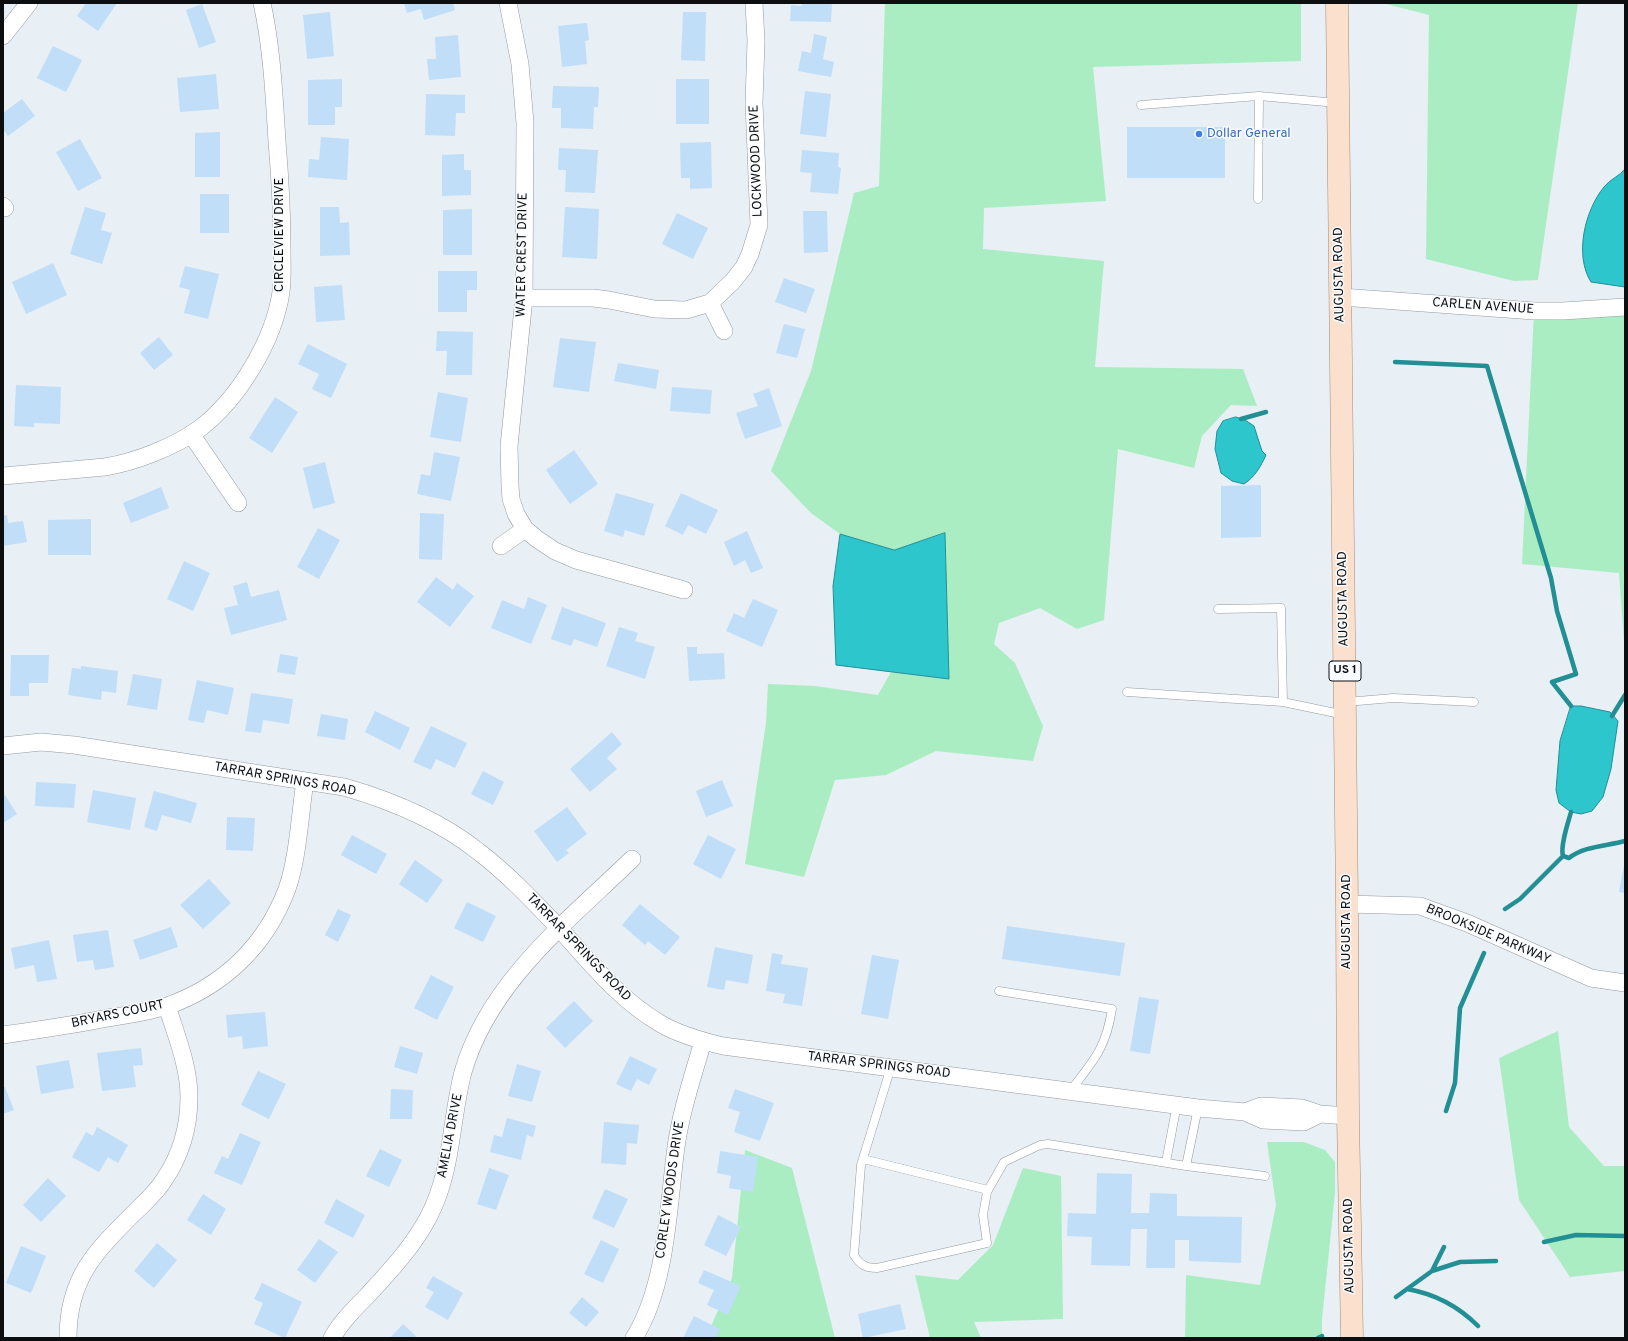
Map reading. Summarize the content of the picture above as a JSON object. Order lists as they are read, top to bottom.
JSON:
{
  "streets": {
    "main road": ["AUGUSTA ROAD", "US 1"],
    "street": [
      "LOCKWOOD DRIVE",
      "CIRCLEVIEW DRIVE",
      "WATER CREST DRIVE",
      "CARLEN AVENUE",
      "TARRAR SPRINGS ROAD",
      "BROOKSIDE PARKWAY",
      "BRYARS COURT",
      "AMELIA DRIVE",
      "CORLEY WOODS DRIVE"
    ]
  },
  "crossings": [
    ["LOCKWOOD DRIVE", "WATER CREST DRIVE"],
    ["AUGUSTA ROAD", "CARLEN AVENUE"],
    ["AUGUSTA ROAD", "TARRAR SPRINGS ROAD"],
    ["AUGUSTA ROAD", "BROOKSIDE PARKWAY"],
    ["TARRAR SPRINGS ROAD", "BRYARS COURT"],
    ["TARRAR SPRINGS ROAD", "AMELIA DRIVE"],
    ["TARRAR SPRINGS ROAD", "CORLEY WOODS DRIVE"]
  ],
  "places": ["Dollar General"]
}
